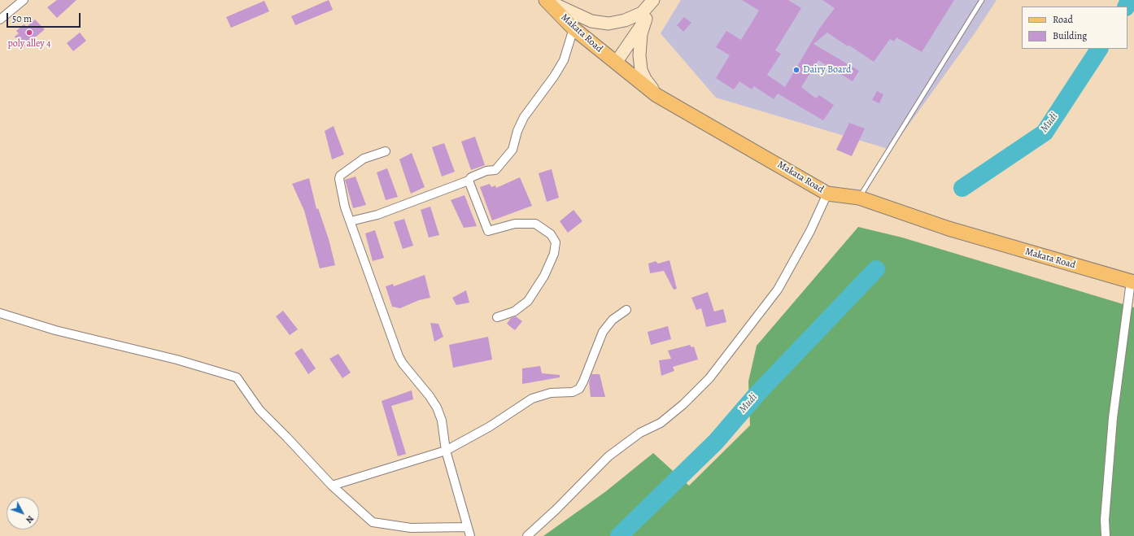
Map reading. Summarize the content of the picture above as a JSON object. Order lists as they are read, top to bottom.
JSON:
{
  "streets": {
    "main road": ["Makata Road"]
  },
  "water": ["Mudi"],
  "places": ["poly alley 4", "Dairy Board"],
  "legend": ["Road", "Building"],
  "scale_bar": "50 m",
  "north": "bottom right"
}
